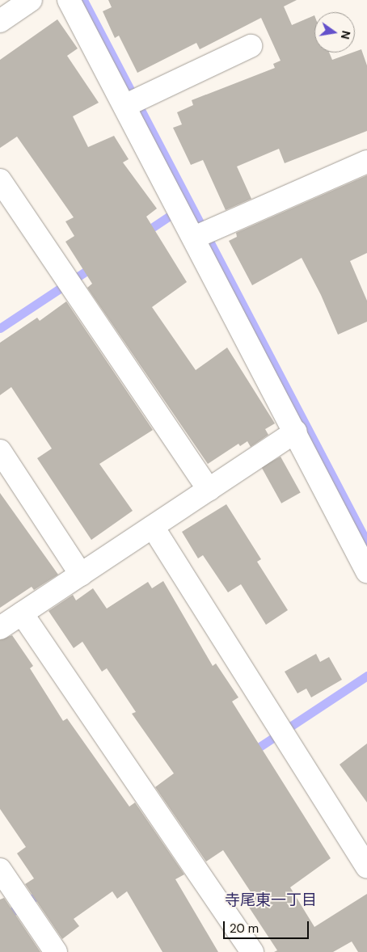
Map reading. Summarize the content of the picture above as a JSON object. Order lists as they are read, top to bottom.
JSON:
{
  "districts": ["寺尾東一丁目"],
  "scale_bar": "20 m",
  "north": "right"
}
